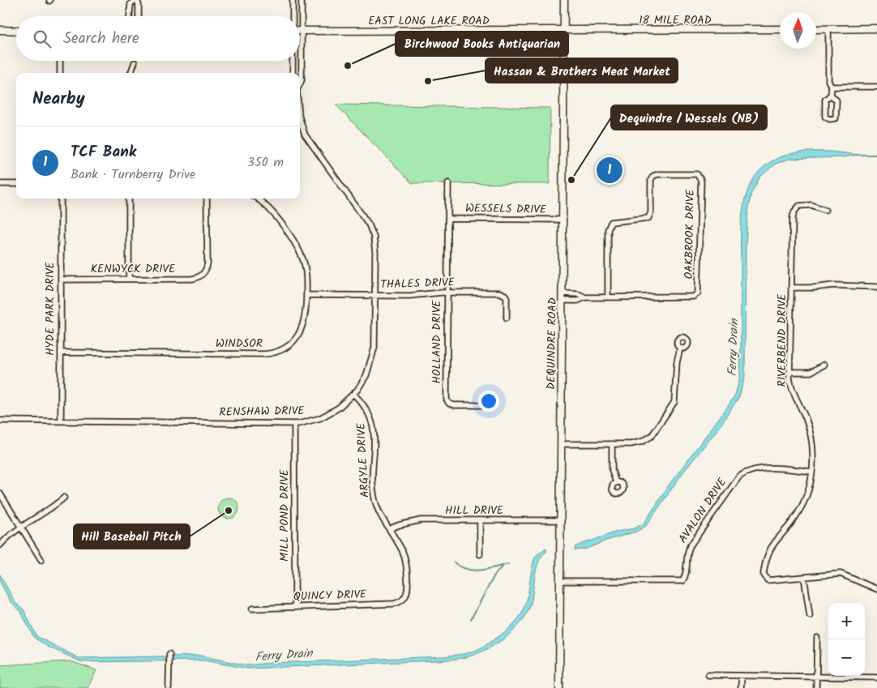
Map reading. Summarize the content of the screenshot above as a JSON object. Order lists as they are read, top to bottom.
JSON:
{
  "streets": {
    "main road": ["18 MILE ROAD", "EAST LONG LAKE ROAD", "DEQUINDRE ROAD"],
    "street": [
      "WESSELS DRIVE",
      "OAKBROOK DRIVE",
      "KENWYCK DRIVE",
      "THALES DRIVE",
      "HYDE PARK DRIVE",
      "RIVERBEND DRIVE",
      "HOLLAND DRIVE",
      "WINDSOR",
      "RENSHAW DRIVE",
      "ARGYLE DRIVE",
      "HILL DRIVE",
      "AVALON DRIVE",
      "MILL POND DRIVE",
      "QUINCY DRIVE"
    ]
  },
  "crossings": [
    ["18 MILE ROAD", "EAST LONG LAKE ROAD"],
    ["18 MILE ROAD", "DEQUINDRE ROAD"],
    ["EAST LONG LAKE ROAD", "DEQUINDRE ROAD"],
    ["EAST LONG LAKE ROAD", "RENSHAW DRIVE"],
    ["WESSELS DRIVE", "HOLLAND DRIVE"],
    ["WESSELS DRIVE", "DEQUINDRE ROAD"],
    ["KENWYCK DRIVE", "HYDE PARK DRIVE"],
    ["THALES DRIVE", "HOLLAND DRIVE"],
    ["THALES DRIVE", "WINDSOR"],
    ["THALES DRIVE", "RENSHAW DRIVE"],
    ["HYDE PARK DRIVE", "WINDSOR"],
    ["HYDE PARK DRIVE", "RENSHAW DRIVE"],
    ["RIVERBEND DRIVE", "AVALON DRIVE"],
    ["DEQUINDRE ROAD", "HILL DRIVE"],
    ["DEQUINDRE ROAD", "AVALON DRIVE"],
    ["RENSHAW DRIVE", "ARGYLE DRIVE"],
    ["RENSHAW DRIVE", "MILL POND DRIVE"],
    ["ARGYLE DRIVE", "HILL DRIVE"],
    ["ARGYLE DRIVE", "QUINCY DRIVE"],
    ["MILL POND DRIVE", "QUINCY DRIVE"]
  ],
  "water": ["Ferry Drain"],
  "places": [
    "Birchwood Books Antiquarian",
    "Hassan & Brothers Meat Market",
    "Dequindre / Wessels (NB)",
    "Hill Baseball Pitch"
  ],
  "north": "top",
  "page": {
    "search": "Search here",
    "heading": "Nearby",
    "list": [
      {
        "mark": "1",
        "name": "TCF Bank",
        "note": "Bank · Turnberry Drive",
        "value": "350 m"
      }
    ],
    "pins": "1",
    "map_buttons": ["+", "−"]
  }
}
